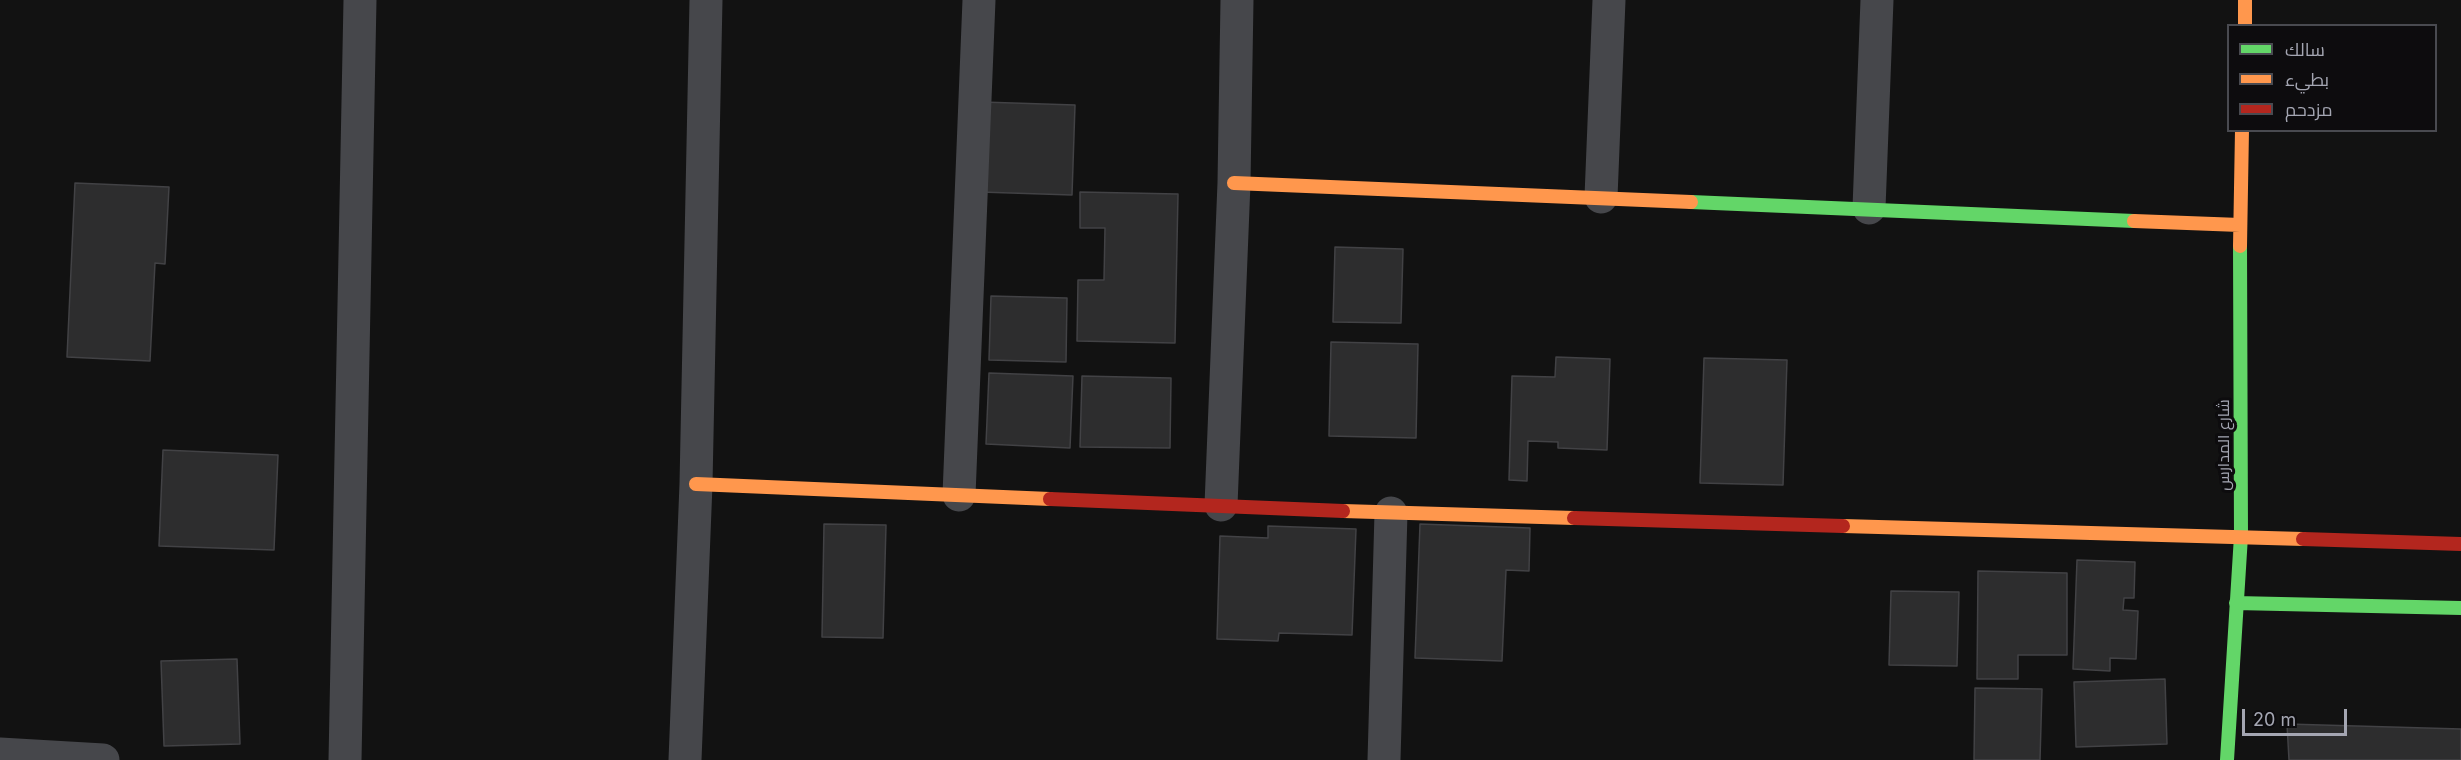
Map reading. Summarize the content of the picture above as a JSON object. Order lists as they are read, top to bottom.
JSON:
{
  "streets": {
    "street": ["شارع المدارس"]
  },
  "legend": ["سالك", "بطيء", "مزدحم"],
  "scale_bar": "20 m"
}
